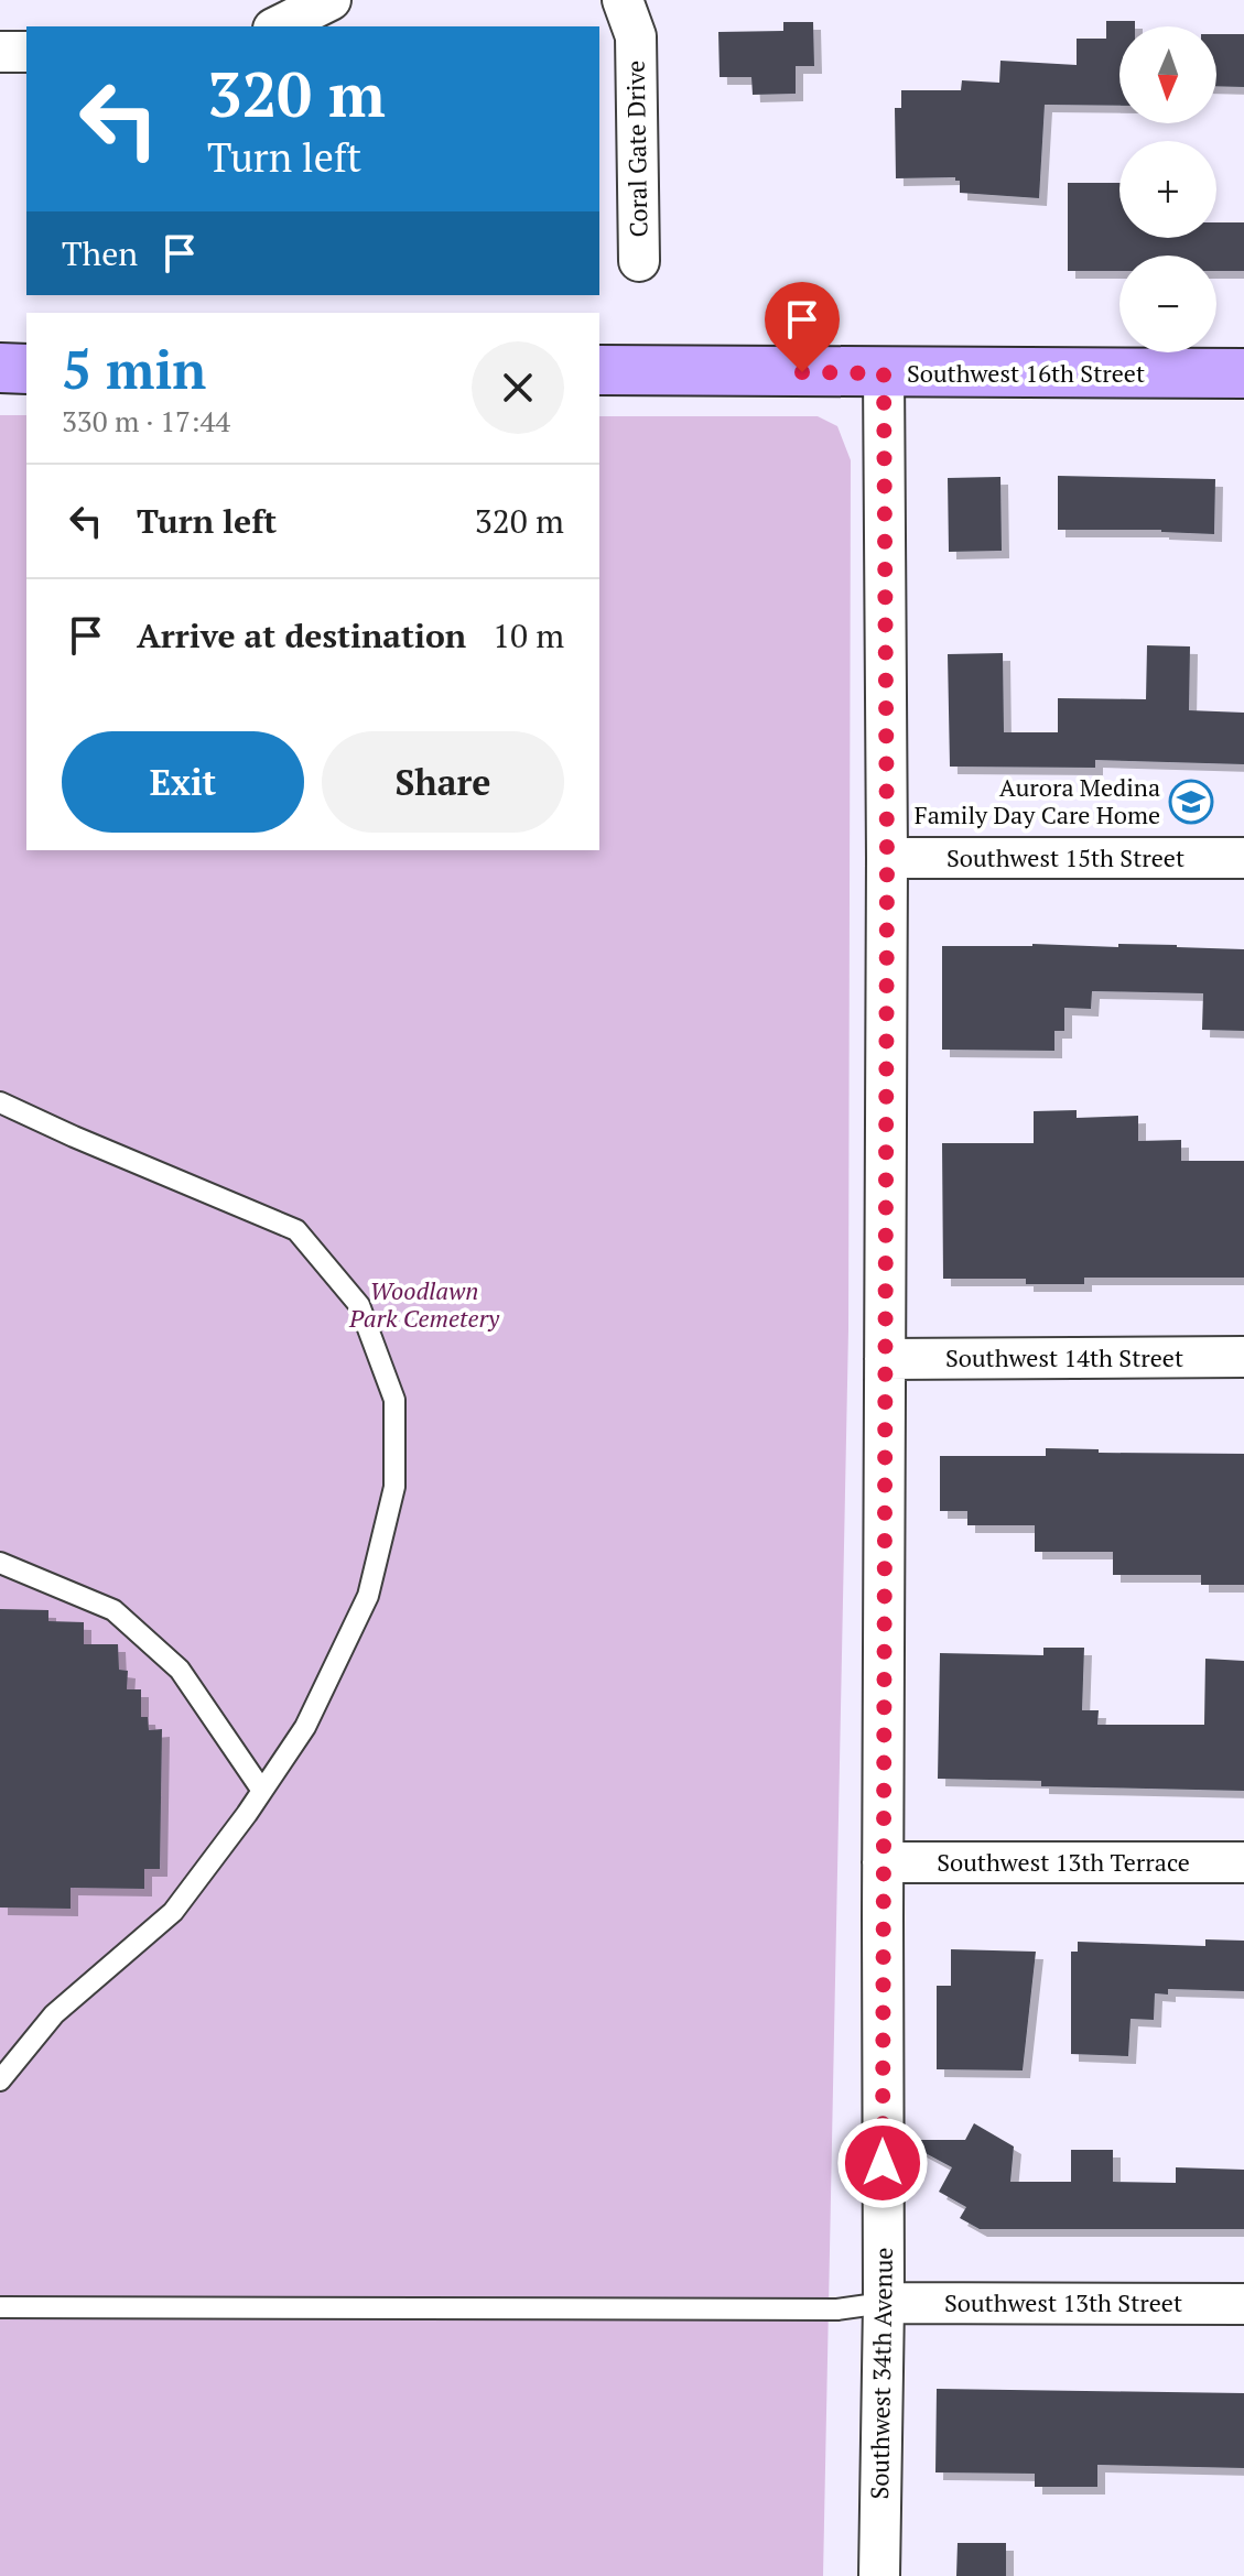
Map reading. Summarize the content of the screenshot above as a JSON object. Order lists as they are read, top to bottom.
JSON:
{
  "streets": {
    "street": [
      "Coral Gate Drive",
      "Southwest 16th Street",
      "Southwest 15th Street",
      "Southwest 14th Street",
      "Southwest 13th Terrace",
      "Southwest 13th Street",
      "Southwest 34th Avenue"
    ]
  },
  "crossings": [
    ["Southwest 16th Street", "Southwest 34th Avenue"],
    ["Southwest 15th Street", "Southwest 34th Avenue"],
    ["Southwest 14th Street", "Southwest 34th Avenue"],
    ["Southwest 13th Terrace", "Southwest 34th Avenue"],
    ["Southwest 13th Street", "Southwest 34th Avenue"]
  ],
  "parks": ["Woodlawn Park Cemetery"],
  "places": {
    "school or university": ["Aurora Medina Family Day Care Home"]
  },
  "north": "bottom",
  "page": {
    "map_buttons": ["+", "−"],
    "turn": ["320 m", "Turn left"],
    "then": "Then",
    "heading": ["5 min", "330 m · 17:44"],
    "list": [
      {
        "name": "Turn left",
        "value": "320 m"
      },
      {
        "name": "Arrive at destination",
        "value": "10 m"
      }
    ],
    "buttons": ["Exit", "Share"]
  }
}
